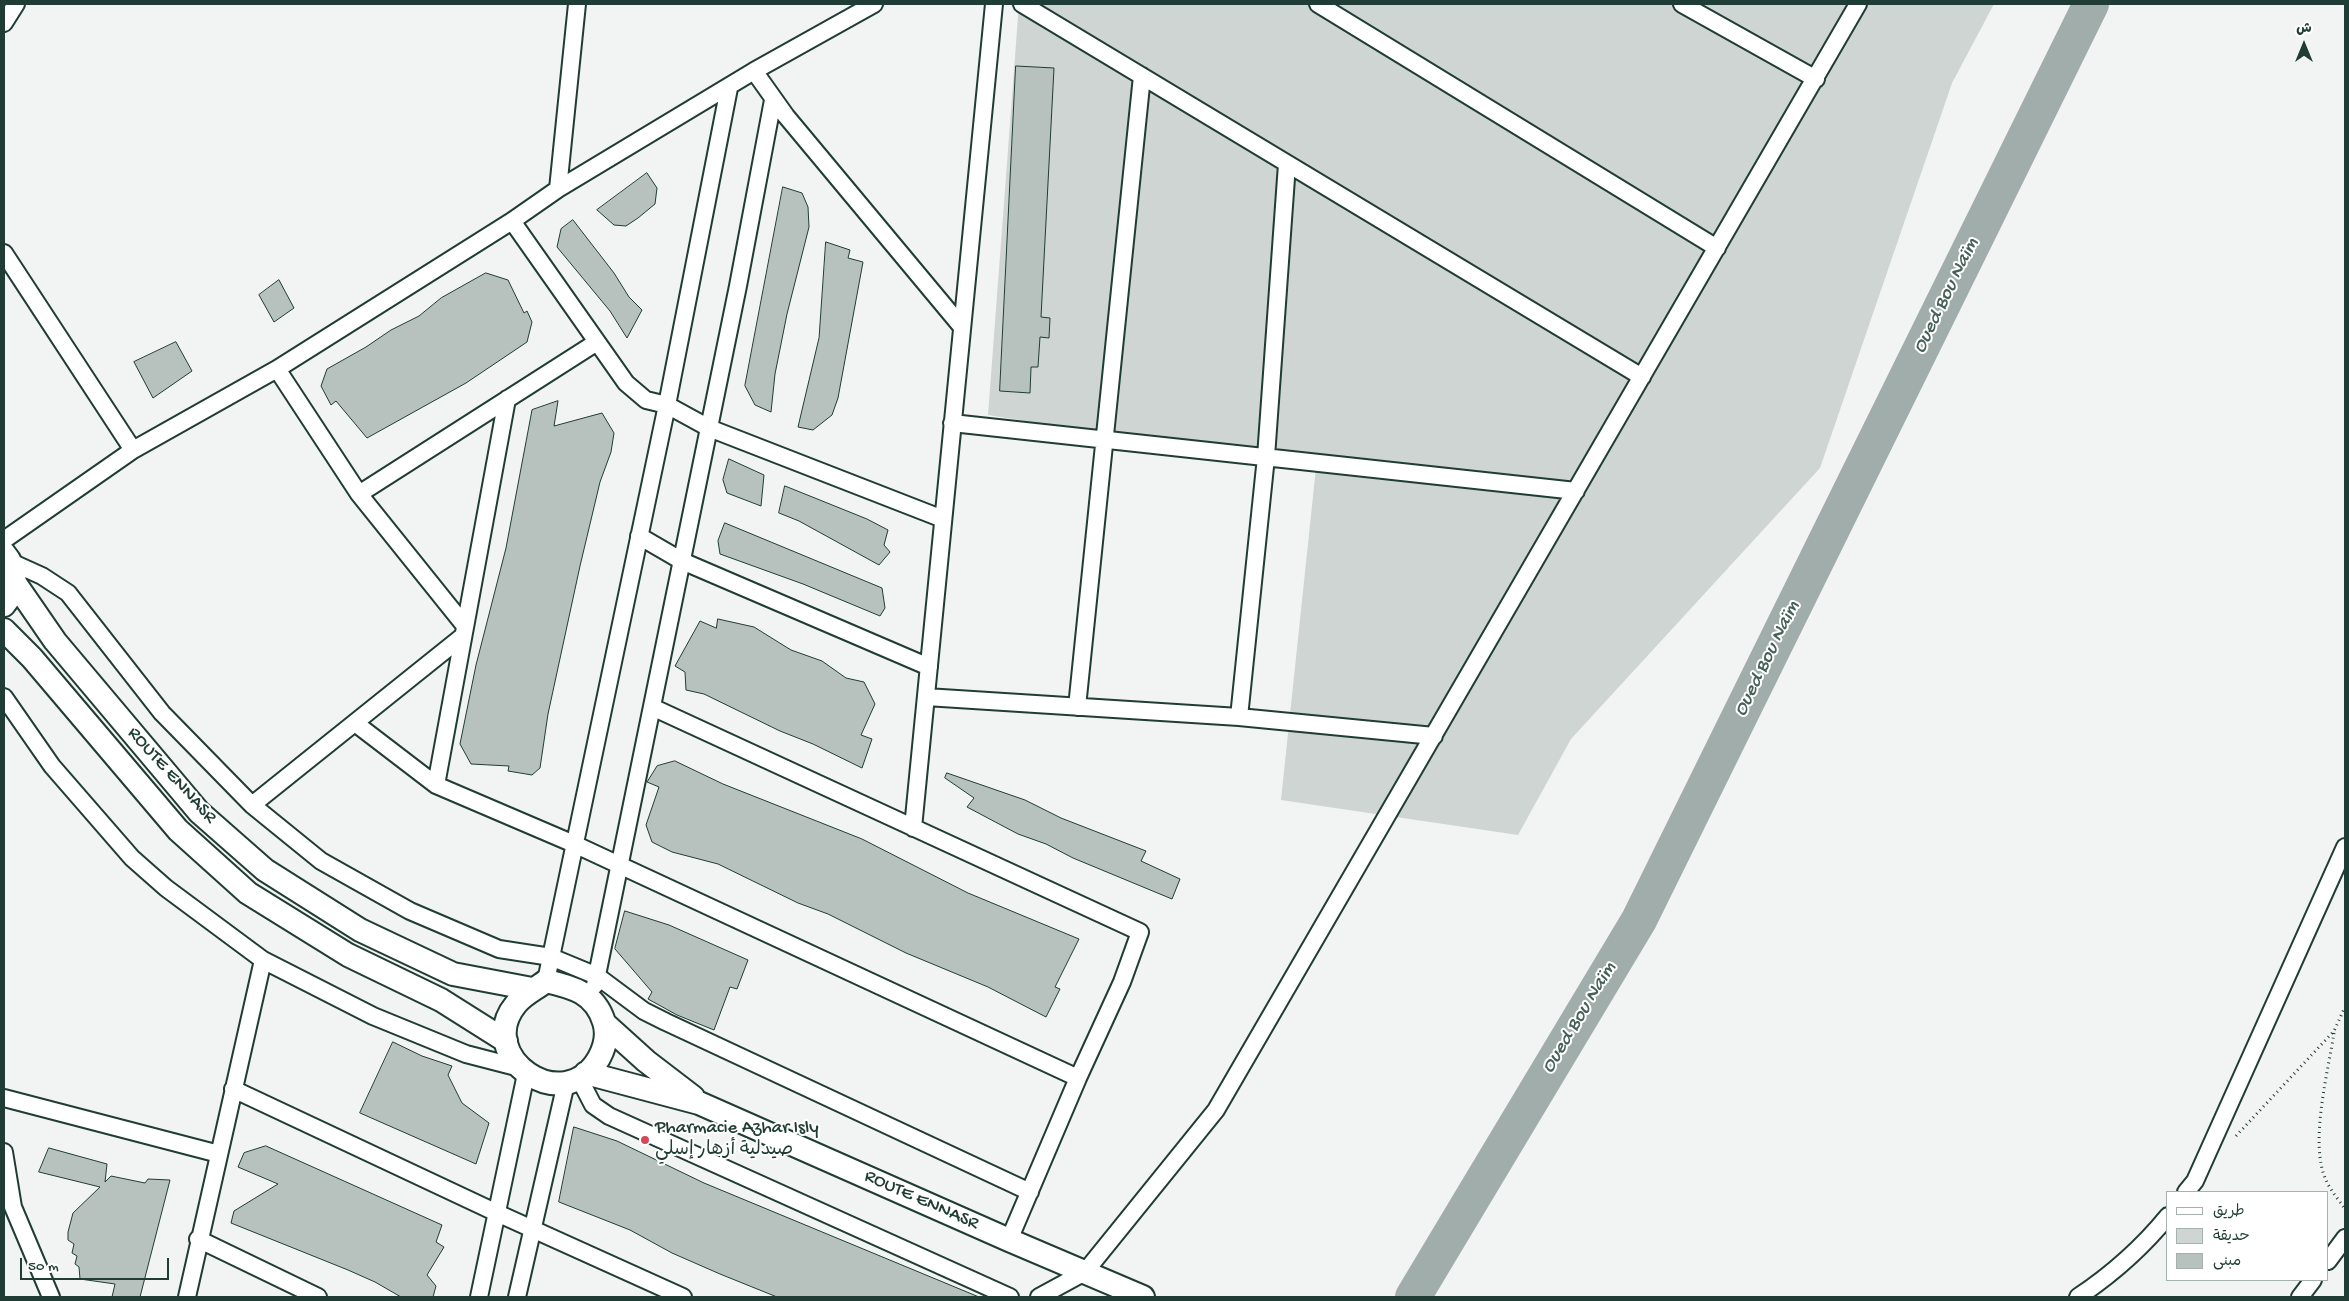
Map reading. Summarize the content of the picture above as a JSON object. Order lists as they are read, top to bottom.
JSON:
{
  "streets": {
    "main road": ["ROUTE ENNASR"]
  },
  "water": ["Oued Bou Naïm"],
  "places": ["Pharmacie Azhar Isly صيدلية أزهار إسلي"],
  "legend": ["طريق", "حديقة", "مبنى"],
  "scale_bar": "50 m",
  "north": "top"
}
